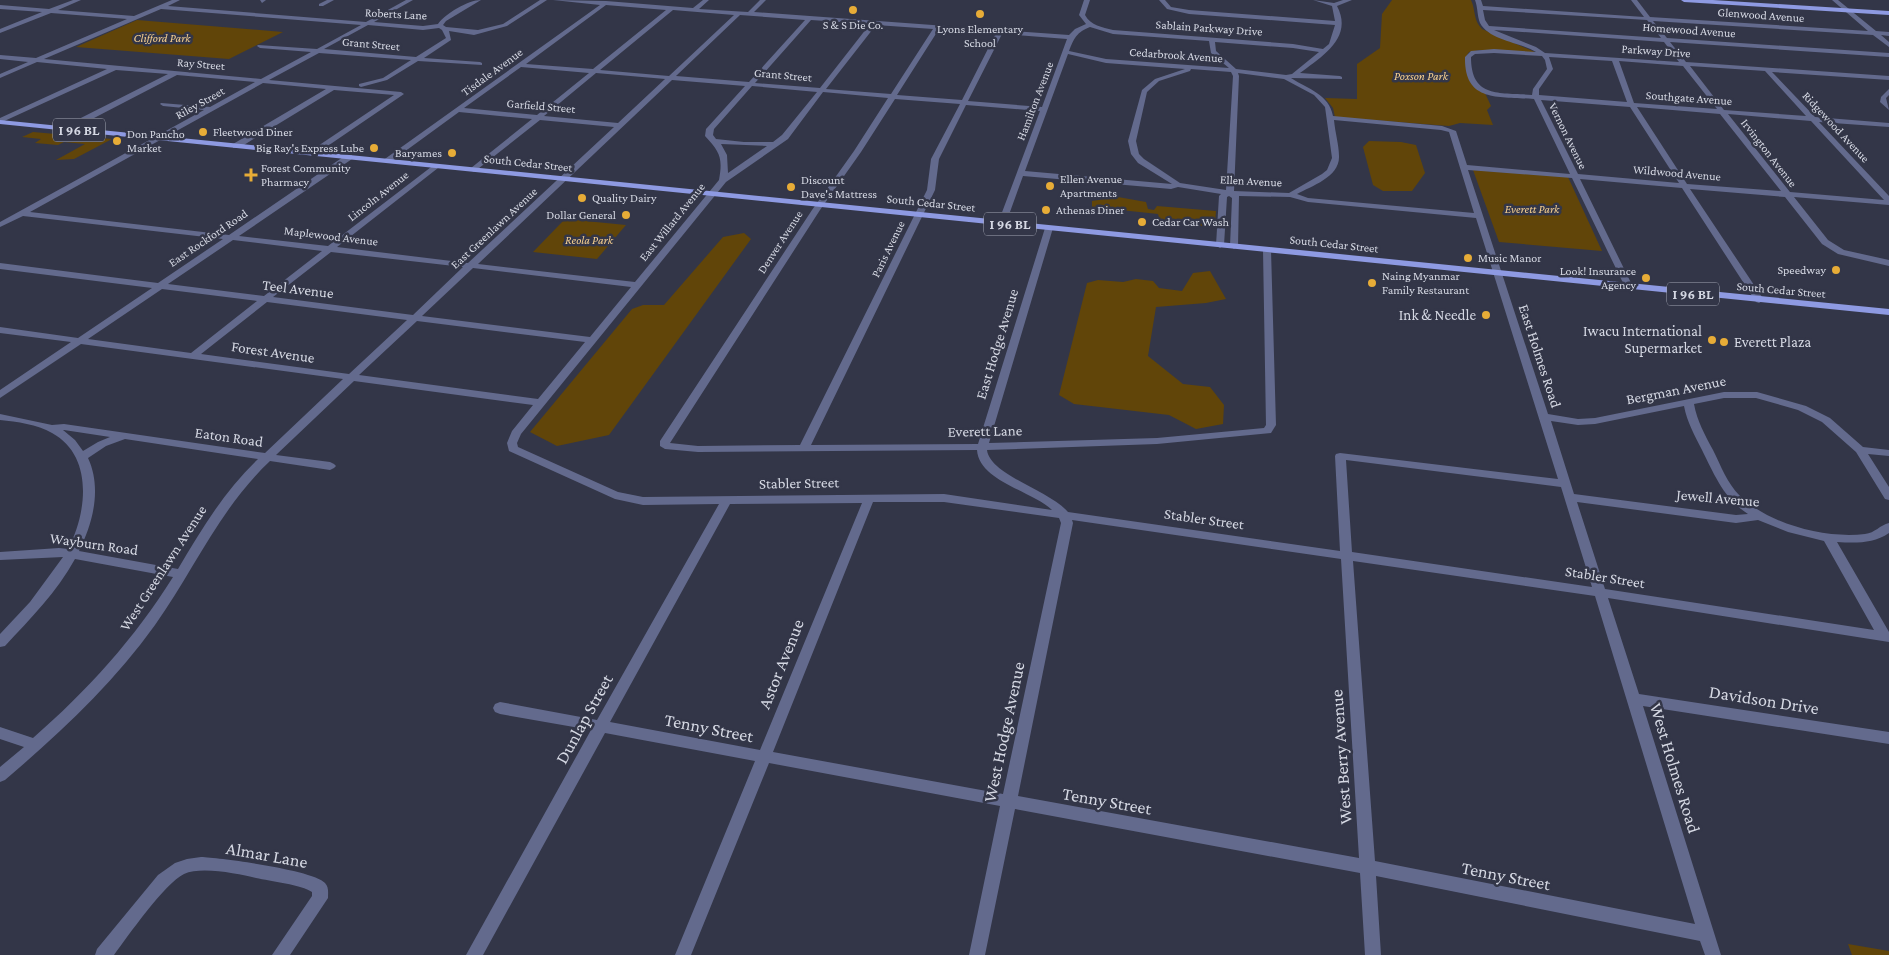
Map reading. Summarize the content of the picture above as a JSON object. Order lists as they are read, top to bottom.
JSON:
{
  "streets": {
    "main road": ["I 96 BL", "South Cedar Street"],
    "street": [
      "Roberts Lane",
      "Glenwood Avenue",
      "Sablain Parkway Drive",
      "Homewood Avenue",
      "Grant Street",
      "Parkway Drive",
      "Cedarbrook Avenue",
      "Ray Street",
      "Tisdale Avenue",
      "Southgate Avenue",
      "Hamilton Avenue",
      "Riley Street",
      "Garfield Street",
      "Ridgewood Avenue",
      "Vernon Avenue",
      "Irvington Avenue",
      "Wildwood Avenue",
      "Ellen Avenue",
      "Lincoln Avenue",
      "East Willard Avenue",
      "East Greenlawn Avenue",
      "Maplewood Avenue",
      "East Rockford Road",
      "Denver Avenue",
      "Paris Avenue",
      "Teel Avenue",
      "East Hodge Avenue",
      "Forest Avenue",
      "East Holmes Road",
      "Bergman Avenue",
      "Everett Lane",
      "Eaton Road",
      "Stabler Street",
      "Jewell Avenue",
      "Wayburn Road",
      "West Greenlawn Avenue",
      "Astor Avenue",
      "Davidson Drive",
      "Dunlap Street",
      "Tenny Street",
      "West Hodge Avenue",
      "West Berry Avenue",
      "West Holmes Road",
      "Almar Lane"
    ]
  },
  "crossings": [
    ["Roberts Lane", "Riley Street"],
    ["Glenwood Avenue", "Irvington Avenue"],
    ["Homewood Avenue", "Irvington Avenue"],
    ["Grant Street", "Tisdale Avenue"],
    ["Grant Street", "Hamilton Avenue"],
    ["Grant Street", "Riley Street"],
    ["Grant Street", "East Willard Avenue"],
    ["Grant Street", "East Greenlawn Avenue"],
    ["Grant Street", "Denver Avenue"],
    ["Grant Street", "Paris Avenue"],
    ["Parkway Drive", "Southgate Avenue"],
    ["Parkway Drive", "Ridgewood Avenue"],
    ["Parkway Drive", "Vernon Avenue"],
    ["Parkway Drive", "Irvington Avenue"],
    ["Cedarbrook Avenue", "Hamilton Avenue"],
    ["Ray Street", "Riley Street"],
    ["Ray Street", "South Cedar Street"],
    ["Tisdale Avenue", "Garfield Street"],
    ["Tisdale Avenue", "South Cedar Street"],
    ["Southgate Avenue", "Ridgewood Avenue"],
    ["Southgate Avenue", "Vernon Avenue"],
    ["Southgate Avenue", "Irvington Avenue"],
    ["Hamilton Avenue", "South Cedar Street"],
    ["Hamilton Avenue", "Ellen Avenue"],
    ["Riley Street", "South Cedar Street"],
    ["Riley Street", "Maplewood Avenue"],
    ["Garfield Street", "East Greenlawn Avenue"],
    ["Ridgewood Avenue", "Wildwood Avenue"],
    ["Vernon Avenue", "South Cedar Street"],
    ["Vernon Avenue", "Wildwood Avenue"],
    ["Irvington Avenue", "Wildwood Avenue"],
    ["South Cedar Street", "Lincoln Avenue"],
    ["South Cedar Street", "East Willard Avenue"],
    ["South Cedar Street", "East Greenlawn Avenue"],
    ["South Cedar Street", "East Rockford Road"],
    ["South Cedar Street", "Denver Avenue"],
    ["South Cedar Street", "Paris Avenue"],
    ["South Cedar Street", "East Hodge Avenue"],
    ["South Cedar Street", "East Holmes Road"],
    ["South Cedar Street", "Everett Lane"],
    ["Wildwood Avenue", "East Holmes Road"],
    ["Ellen Avenue", "East Holmes Road"],
    ["Lincoln Avenue", "Maplewood Avenue"],
    ["Lincoln Avenue", "Teel Avenue"],
    ["Lincoln Avenue", "Forest Avenue"],
    ["East Willard Avenue", "Maplewood Avenue"],
    ["East Willard Avenue", "Teel Avenue"],
    ["East Willard Avenue", "Forest Avenue"],
    ["East Willard Avenue", "Stabler Street"],
    ["East Greenlawn Avenue", "Maplewood Avenue"],
    ["East Greenlawn Avenue", "Teel Avenue"],
    ["East Greenlawn Avenue", "Forest Avenue"],
    ["East Greenlawn Avenue", "West Greenlawn Avenue"],
    ["Maplewood Avenue", "East Rockford Road"],
    ["East Rockford Road", "Teel Avenue"],
    ["East Rockford Road", "Forest Avenue"],
    ["Denver Avenue", "Everett Lane"],
    ["Paris Avenue", "Everett Lane"],
    ["East Hodge Avenue", "Everett Lane"],
    ["Forest Avenue", "West Greenlawn Avenue"],
    ["East Holmes Road", "Bergman Avenue"],
    ["East Holmes Road", "Stabler Street"],
    ["East Holmes Road", "Jewell Avenue"],
    ["East Holmes Road", "West Berry Avenue"],
    ["East Holmes Road", "West Holmes Road"],
    ["Eaton Road", "West Greenlawn Avenue"],
    ["Stabler Street", "Astor Avenue"],
    ["Stabler Street", "Dunlap Street"],
    ["Stabler Street", "West Hodge Avenue"],
    ["Stabler Street", "West Berry Avenue"],
    ["Stabler Street", "West Holmes Road"],
    ["Wayburn Road", "West Greenlawn Avenue"],
    ["Astor Avenue", "Tenny Street"],
    ["Davidson Drive", "West Holmes Road"],
    ["Dunlap Street", "Tenny Street"],
    ["Tenny Street", "West Hodge Avenue"],
    ["Tenny Street", "West Berry Avenue"],
    ["Tenny Street", "West Holmes Road"]
  ],
  "parks": [
    "Clifford Park",
    "Poxson Park",
    "Everett Park",
    "Reola Park"
  ],
  "places": {
    "other": [
      "S & S Die Co.",
      "Lyons Elementary School",
      "Fleetwood Diner",
      "Don Pancho Market",
      "Big Ray's Express Lube",
      "Baryames",
      "Ellen Avenue Apartments",
      "Discount Dave's Mattress",
      "Quality Dairy",
      "Athenas Diner",
      "Dollar General",
      "Cedar Car Wash",
      "Music Manor",
      "Speedway",
      "Look! Insurance Agency",
      "Naing Myanmar Family Restaurant",
      "Ink & Needle",
      "Iwacu International Supermarket",
      "Everett Plaza"
    ],
    "health": ["Forest Community Pharmacy"]
  }
}
